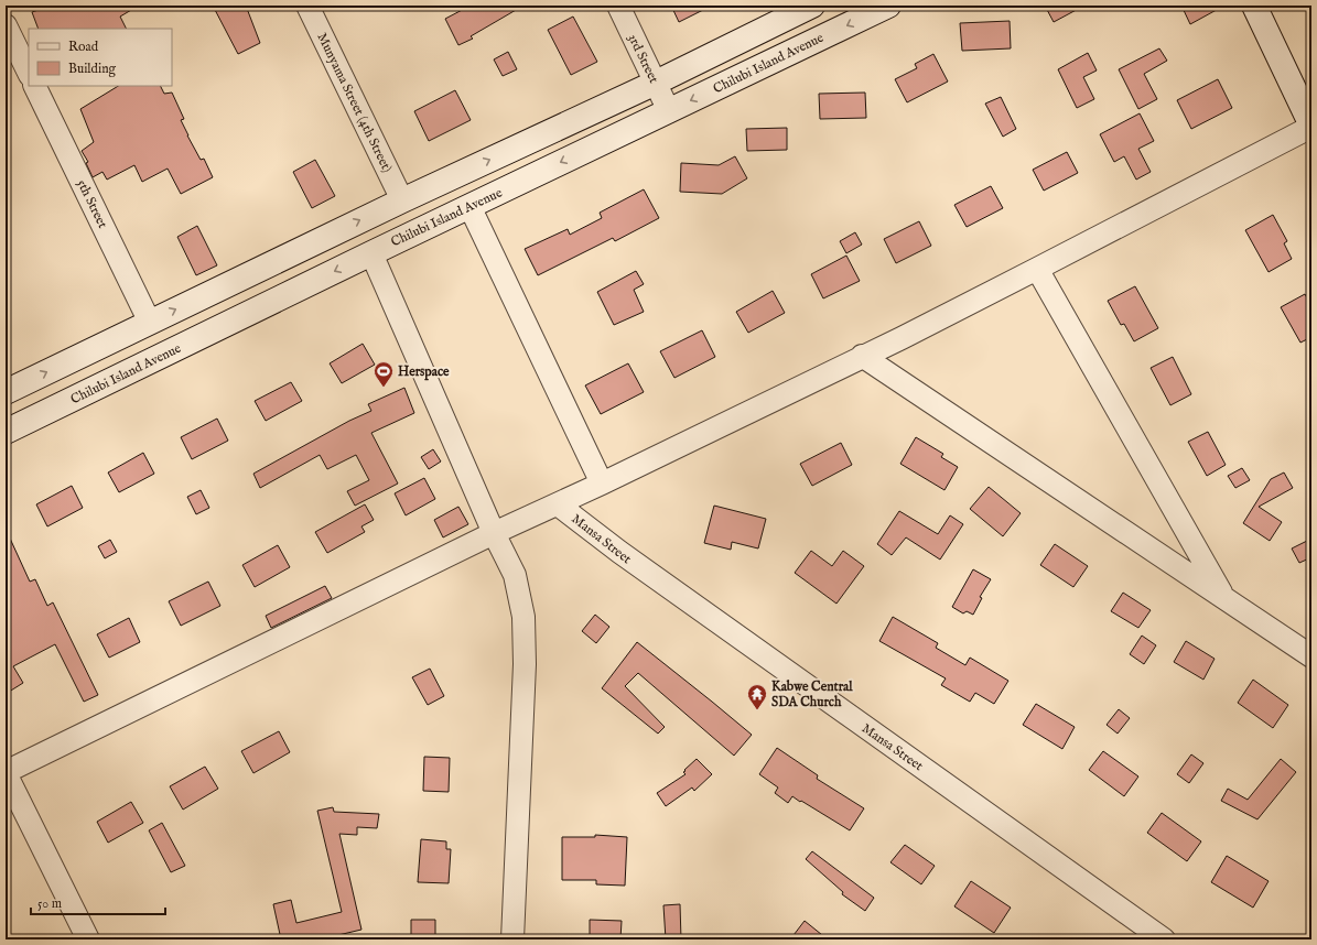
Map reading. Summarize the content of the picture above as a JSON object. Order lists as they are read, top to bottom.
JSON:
{
  "streets": {
    "street": [
      "3rd Street",
      "Chilubi Island Avenue",
      "Munyama Street (4th Street)",
      "5th Street",
      "Mansa Street"
    ]
  },
  "crossings": [
    ["3rd Street", "Chilubi Island Avenue"]
  ],
  "places": {
    "sports": ["Herspace"],
    "temple": ["Kabwe Central SDA Church"]
  },
  "legend": ["Road", "Building"],
  "scale_bar": "50 m"
}
